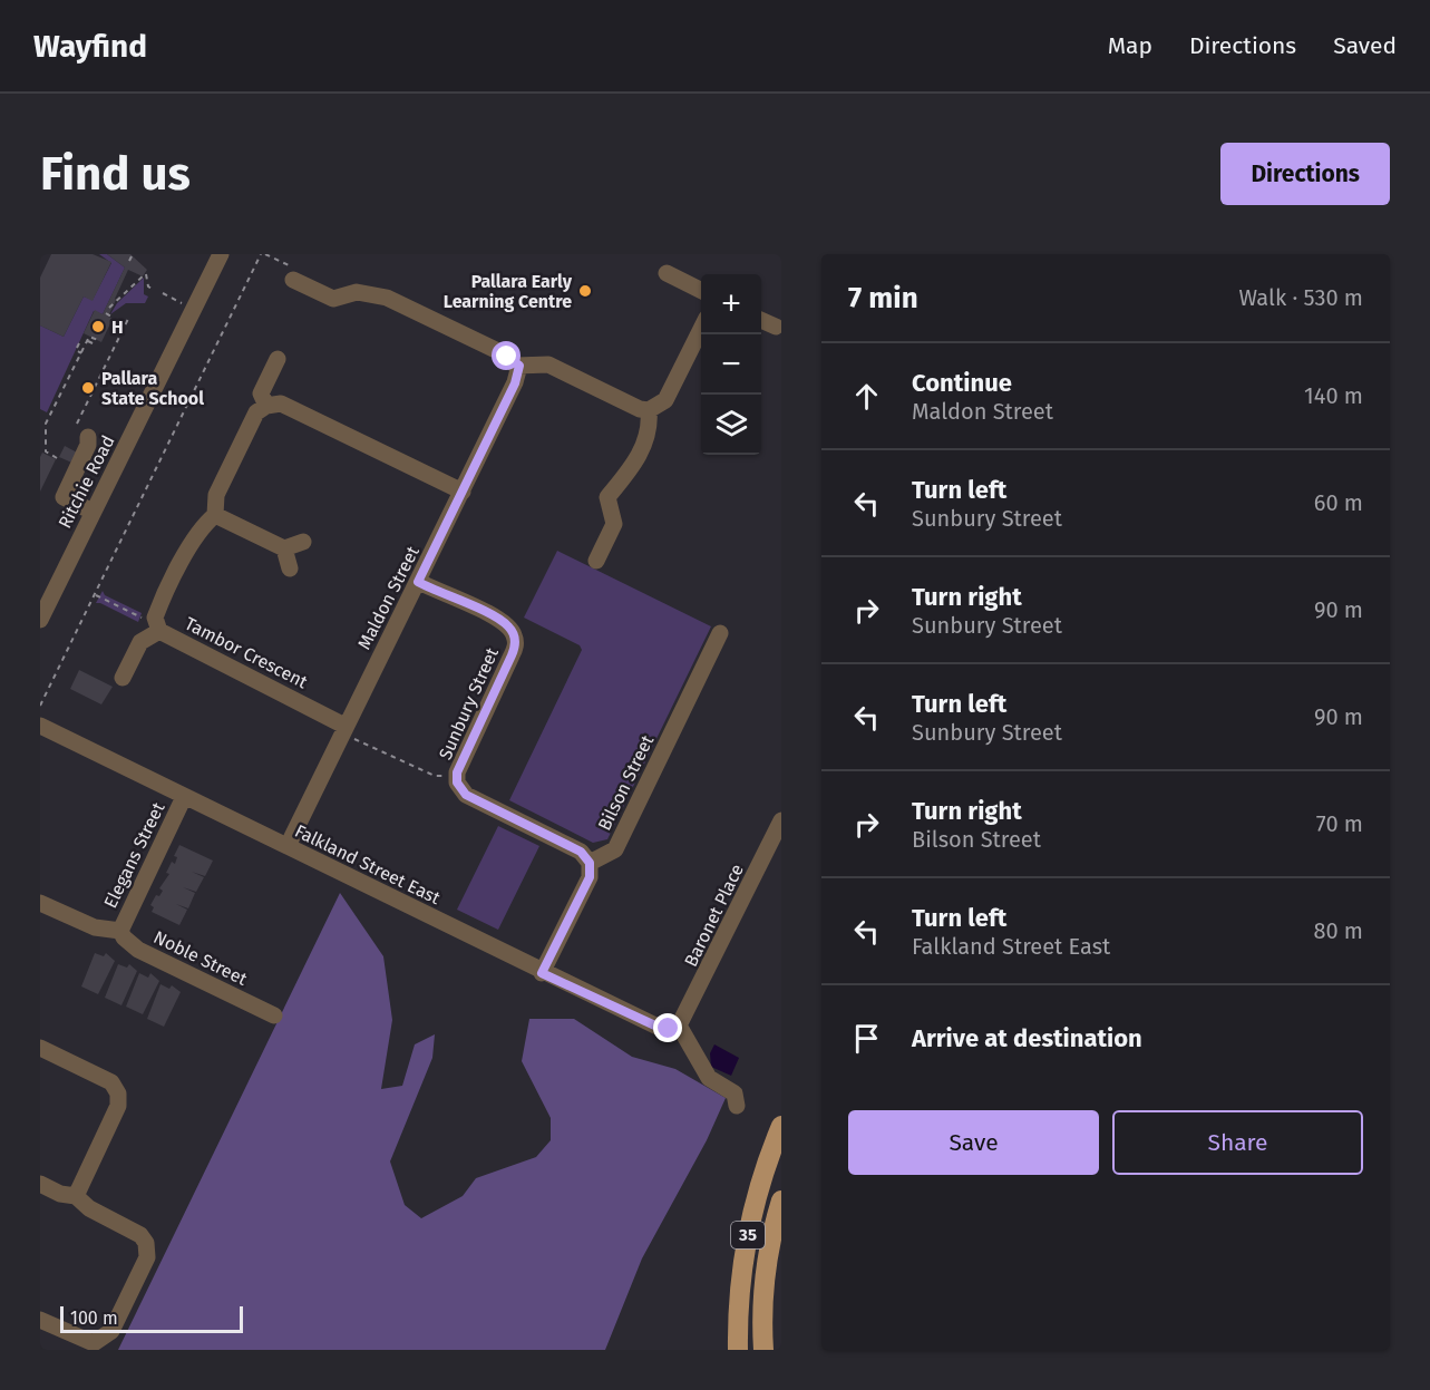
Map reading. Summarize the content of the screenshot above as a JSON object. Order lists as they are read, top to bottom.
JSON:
{
  "streets": {
    "main road": ["35"],
    "street": [
      "Ritchie Road",
      "Maldon Street",
      "Tambor Crescent",
      "Sunbury Street",
      "Bilson Street",
      "Elegans Street",
      "Falkland Street East",
      "Baronet Place",
      "Noble Street"
    ]
  },
  "crossings": [
    ["Maldon Street", "Tambor Crescent"],
    ["Maldon Street", "Sunbury Street"],
    ["Maldon Street", "Falkland Street East"],
    ["Sunbury Street", "Bilson Street"],
    ["Elegans Street", "Falkland Street East"],
    ["Elegans Street", "Noble Street"],
    ["Falkland Street East", "Baronet Place"]
  ],
  "places": ["Pallara Early Learning Centre", "H", "Pallara State School"],
  "scale_bar": "100 m",
  "page": {
    "header": "Wayfind",
    "nav": ["Map", "Directions", "Saved"],
    "buttons": [
      "Directions",
      ["Save", "Share"]
    ],
    "title": "Find us",
    "heading": ["7 min", "Walk · 530 m"],
    "map_buttons": ["+", "−"],
    "list": [
      ["Continue", "Maldon Street", "140 m"],
      ["Turn left", "Sunbury Street", "60 m"],
      ["Turn right", "Sunbury Street", "90 m"],
      ["Turn left", "Sunbury Street", "90 m"],
      ["Turn right", "Bilson Street", "70 m"],
      ["Turn left", "Falkland Street East", "80 m"],
      "Arrive at destination"
    ],
    "scale": "100 m"
  }
}
